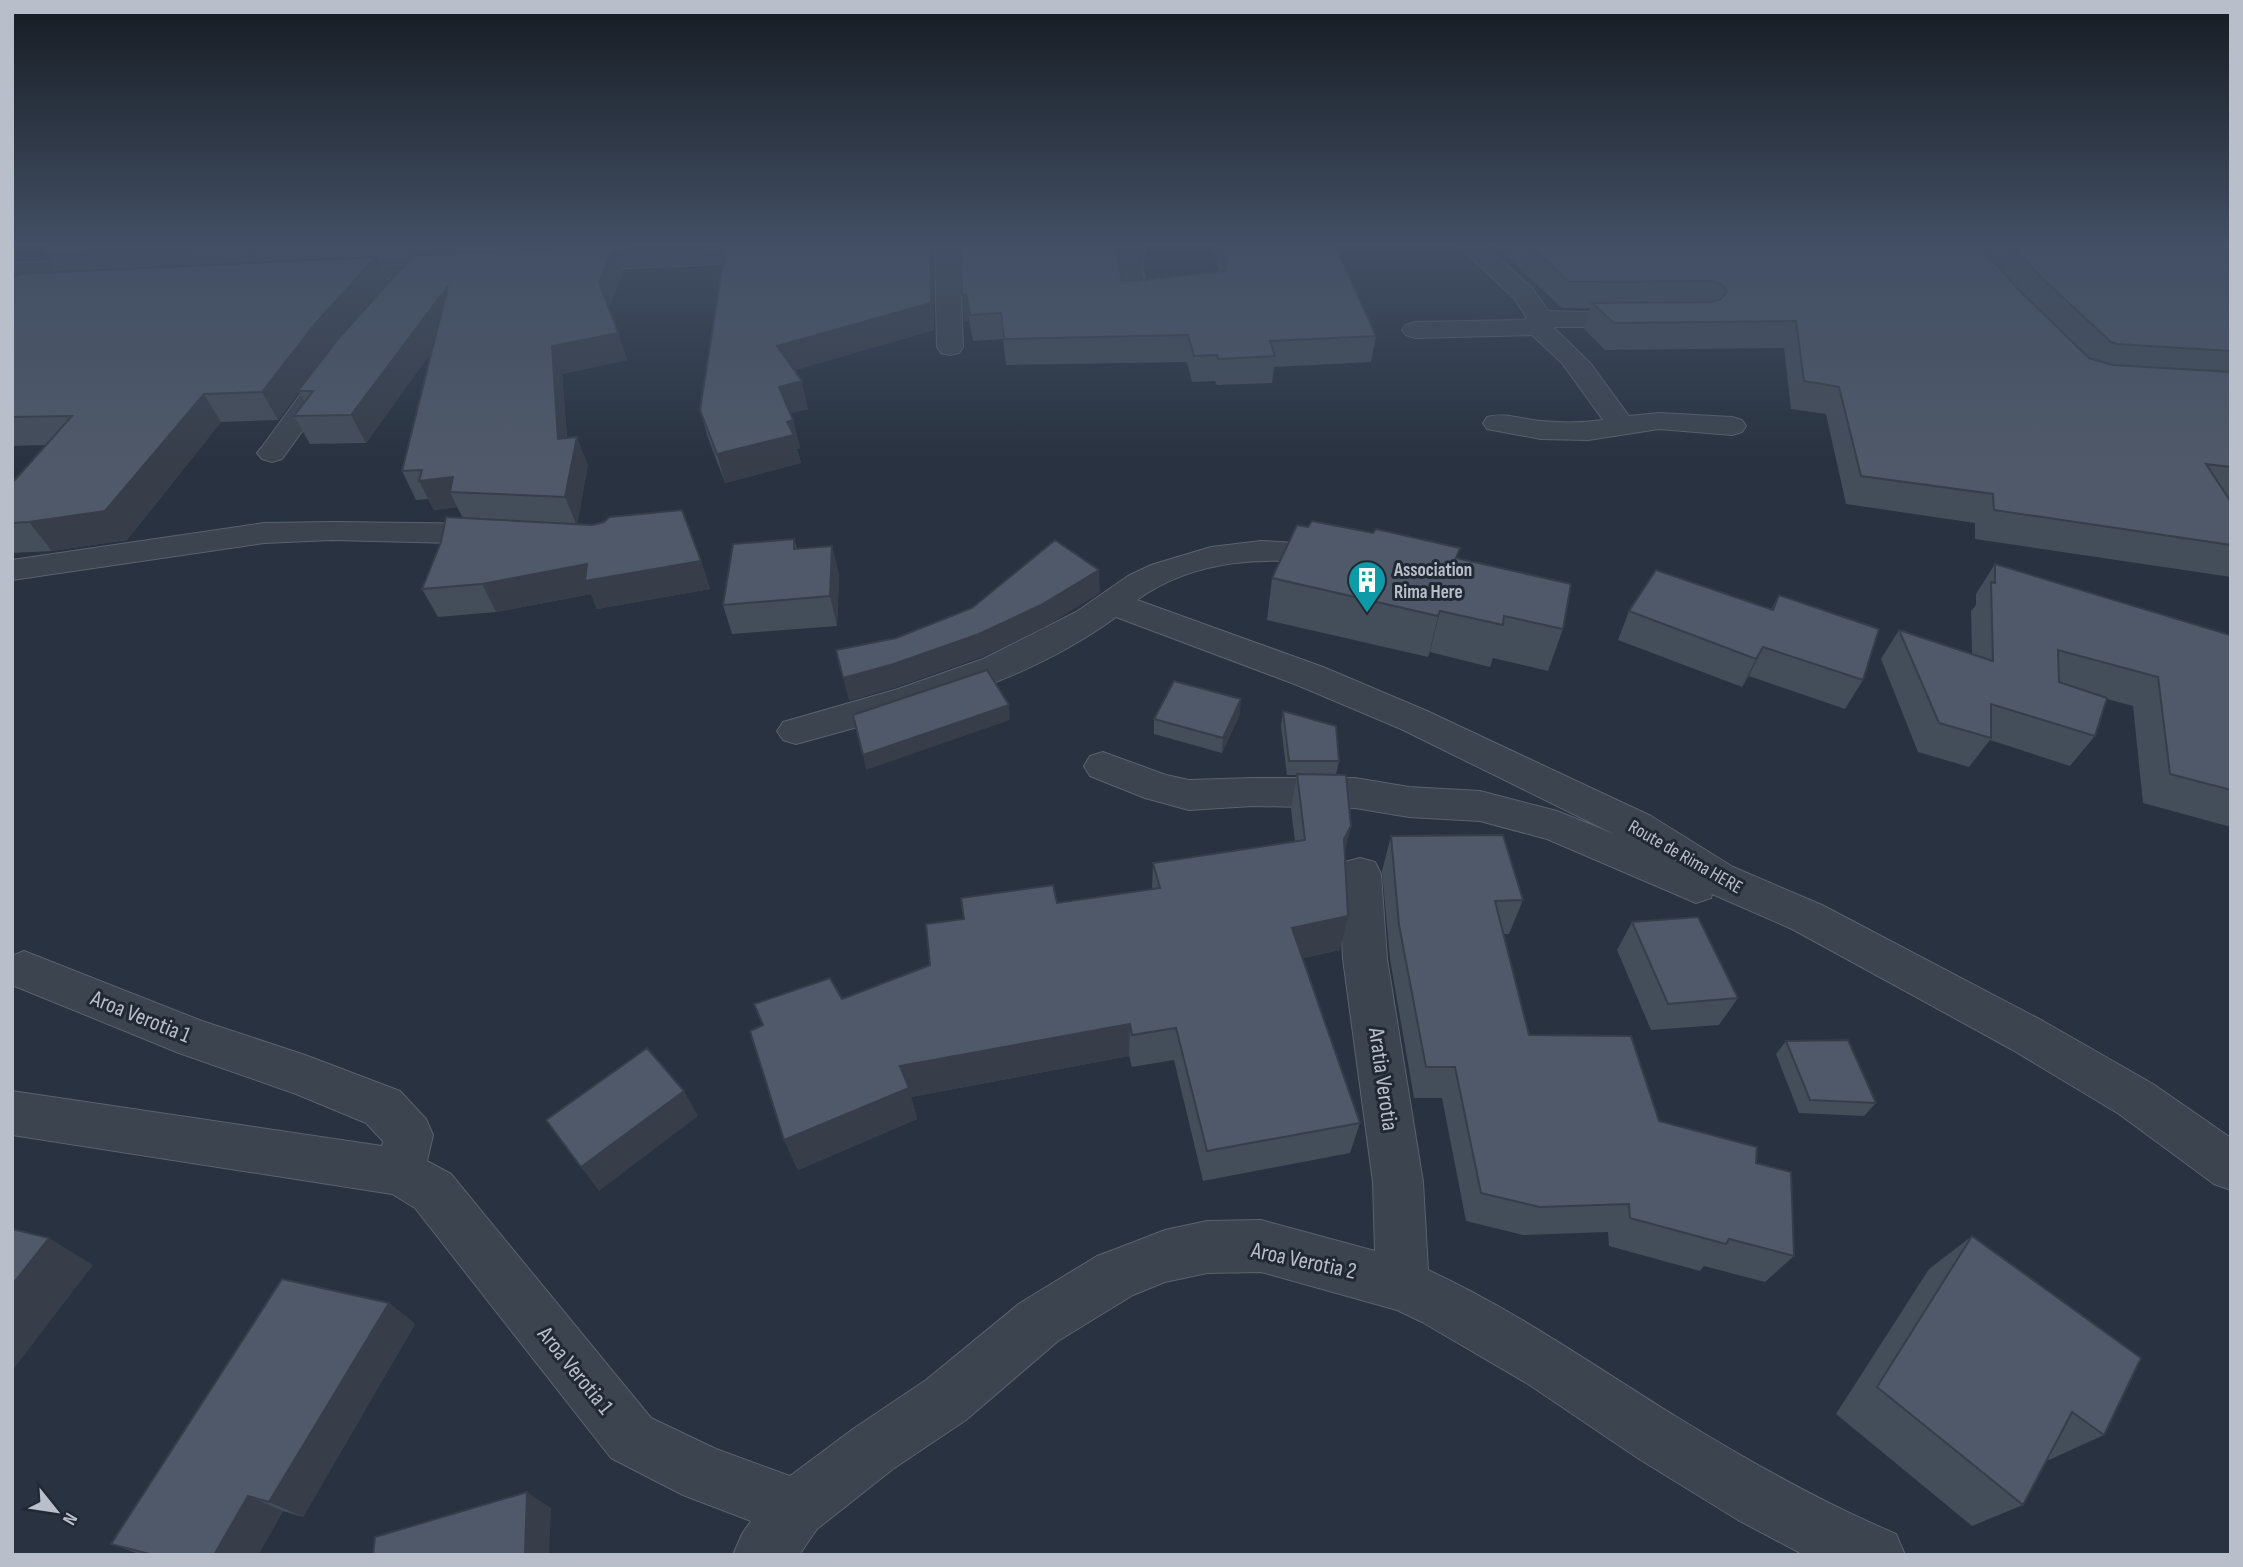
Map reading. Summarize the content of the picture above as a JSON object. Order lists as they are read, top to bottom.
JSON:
{
  "streets": {
    "street": [
      "Route de Rima HERE",
      "Aroa Verotia 1",
      "Aratia Verotia",
      "Aroa Verotia 2"
    ]
  },
  "crossings": [
    ["Aroa Verotia 1", "Aroa Verotia 2"],
    ["Aratia Verotia", "Aroa Verotia 2"]
  ],
  "places": {
    "building": ["Association Rima Here"]
  },
  "north": "bottom right"
}
